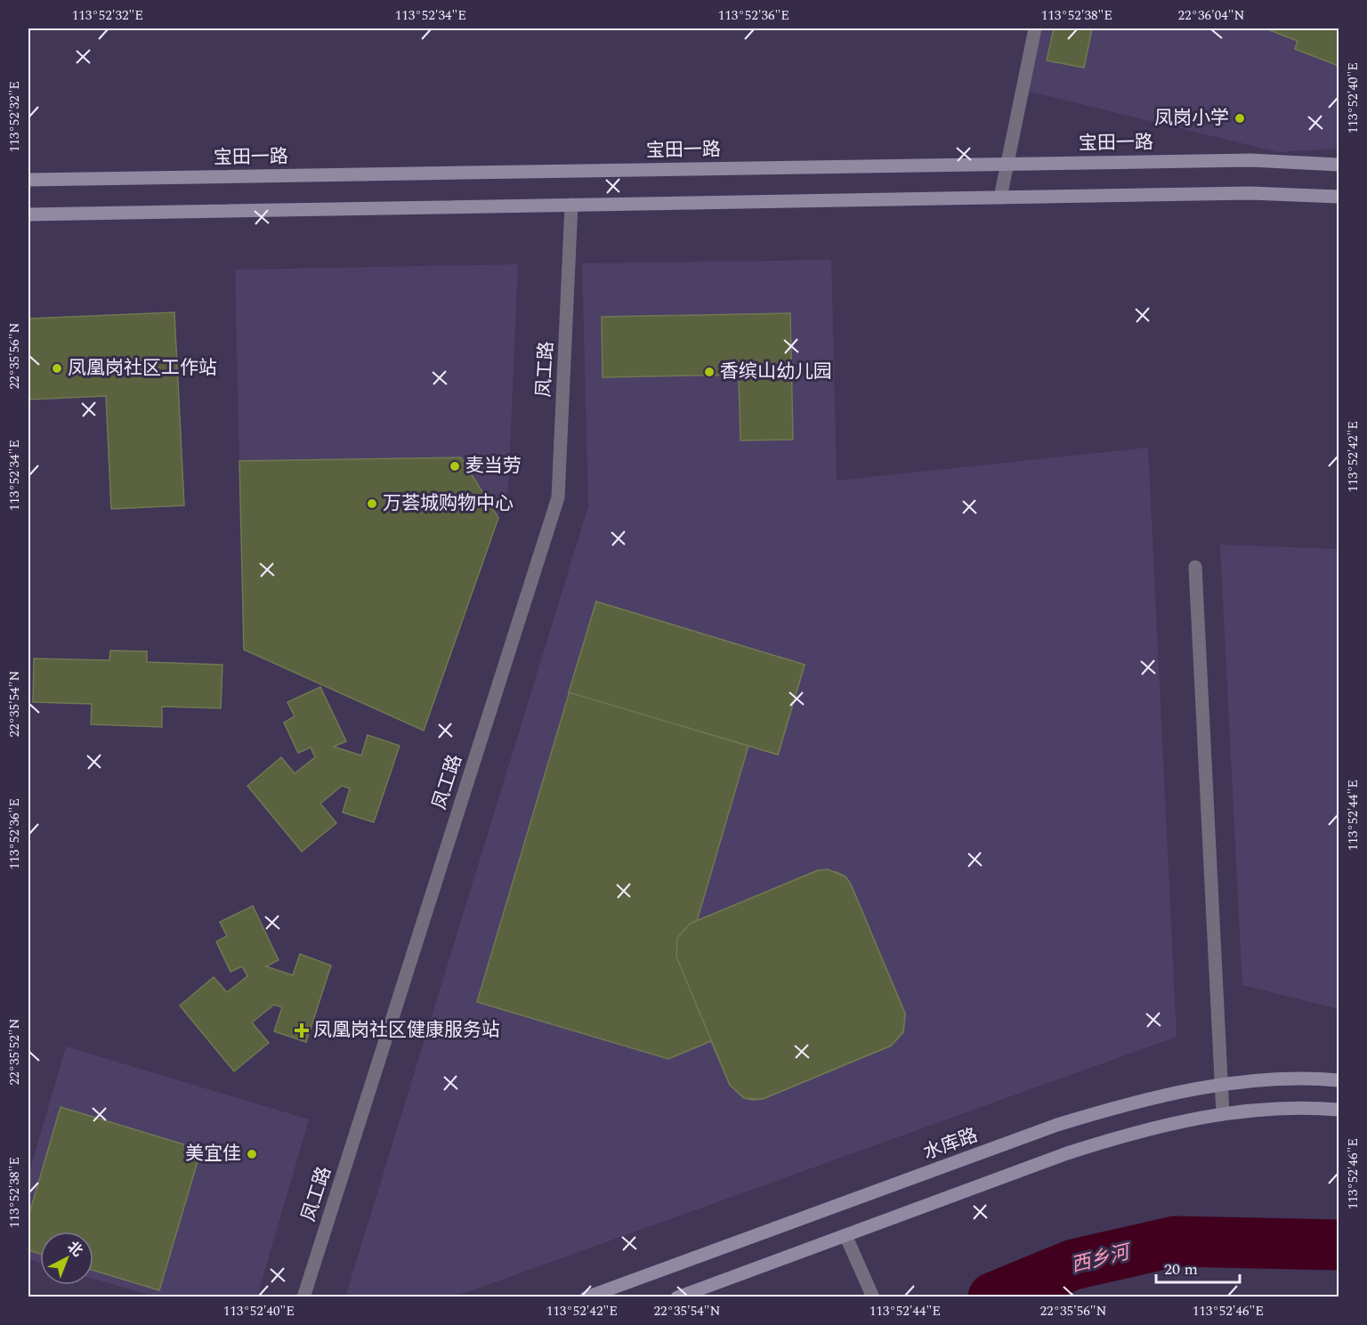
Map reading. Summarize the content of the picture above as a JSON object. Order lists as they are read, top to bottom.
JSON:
{
  "streets": {
    "main road": ["宝田一路", "水库路"],
    "street": ["凤工路"]
  },
  "water": ["西乡河"],
  "places": {
    "other": [
      "凤岗小学",
      "凤凰岗社区工作站",
      "香缤山幼儿园",
      "麦当劳",
      "万荟城购物中心",
      "美宜佳"
    ],
    "health": ["凤凰岗社区健康服务站"]
  },
  "scale_bar": "20 m",
  "north": "top right",
  "coordinates": [
    "113°52'32\"E",
    "113°52'34\"E",
    "113°52'36\"E",
    "113°52'38\"E",
    "22°36'04\"N",
    "113°52'40\"E",
    "22°35'56\"N",
    "113°52'42\"E",
    "22°35'54\"N",
    "113°52'44\"E",
    "22°35'52\"N",
    "113°52'46\"E"
  ]
}
